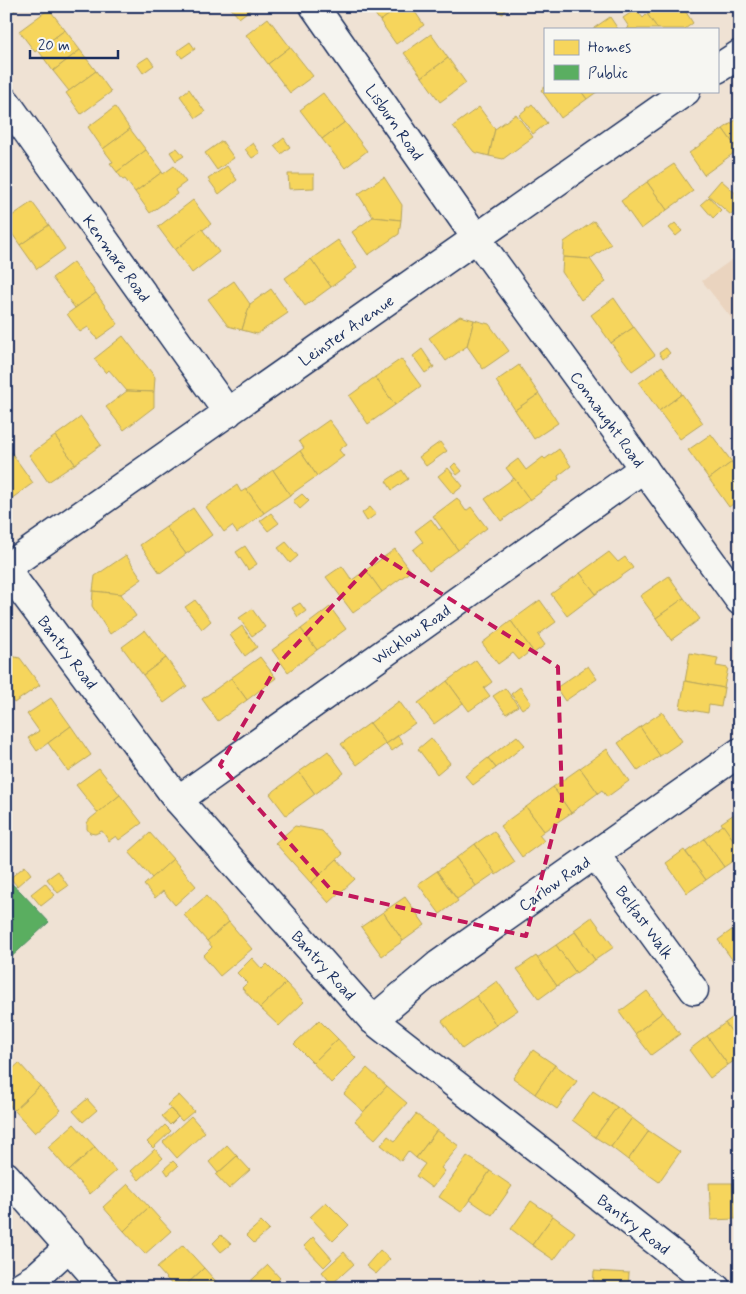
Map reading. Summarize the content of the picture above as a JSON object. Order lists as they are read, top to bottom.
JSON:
{
  "streets": {
    "street": [
      "Lisburn Road",
      "Kenmare Road",
      "Leinster Avenue",
      "Connaught Road",
      "Wicklow Road",
      "Bantry Road",
      "Carlow Road",
      "Belfast Walk"
    ]
  },
  "crossings": [
    ["Lisburn Road", "Leinster Avenue"],
    ["Lisburn Road", "Connaught Road"],
    ["Kenmare Road", "Leinster Avenue"],
    ["Leinster Avenue", "Connaught Road"],
    ["Leinster Avenue", "Bantry Road"],
    ["Connaught Road", "Wicklow Road"],
    ["Wicklow Road", "Bantry Road"],
    ["Bantry Road", "Carlow Road"],
    ["Carlow Road", "Belfast Walk"]
  ],
  "legend": ["Homes", "Public"],
  "scale_bar": "20 m"
}
